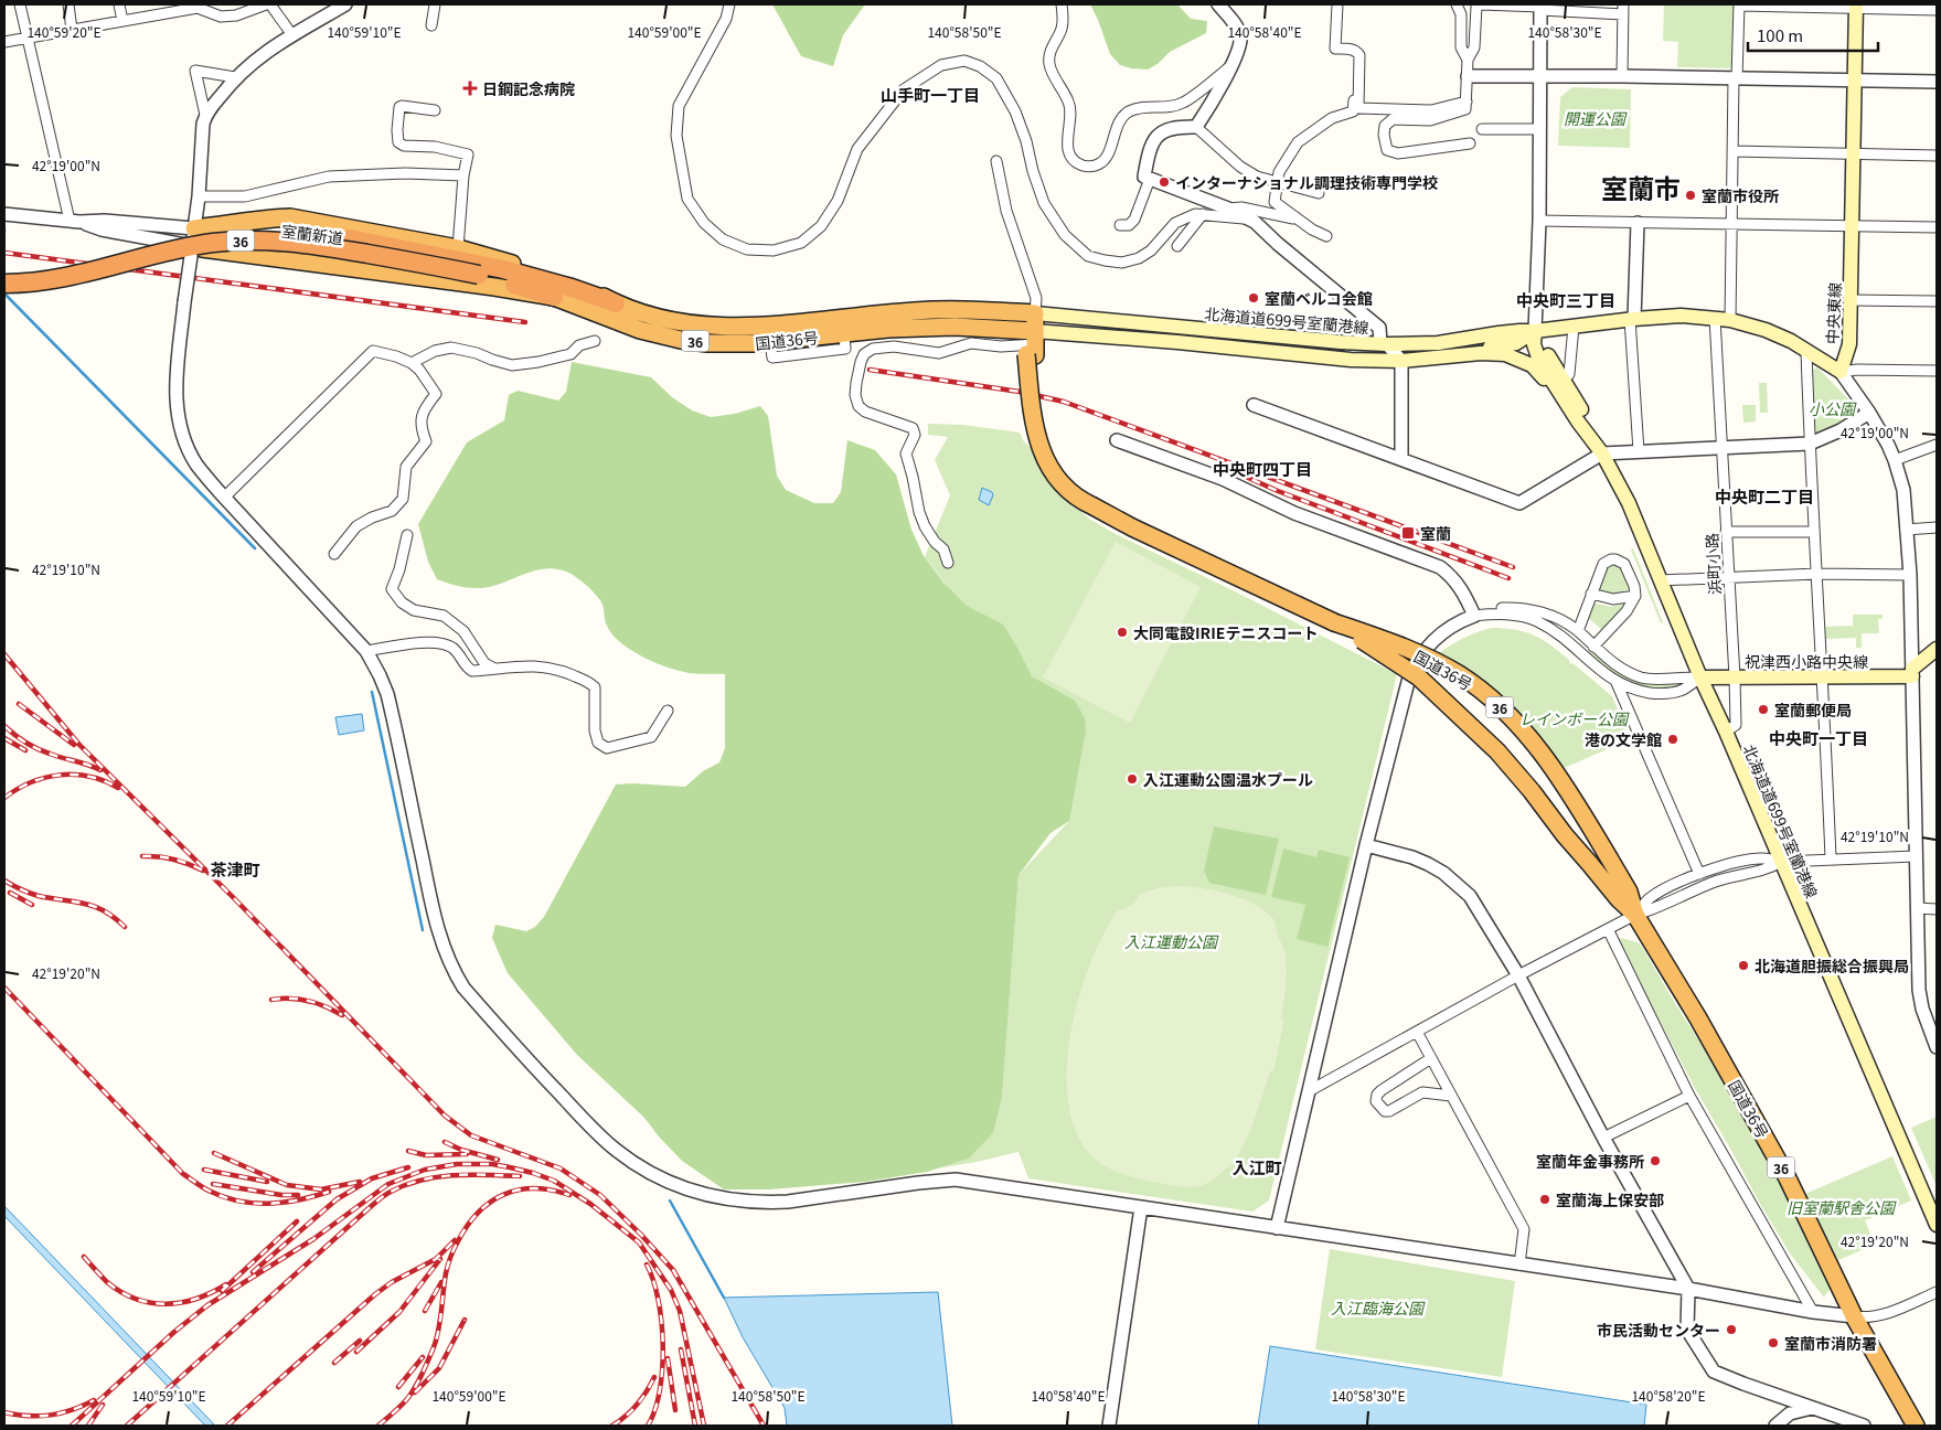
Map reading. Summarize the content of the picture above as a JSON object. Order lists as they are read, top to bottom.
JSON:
{
  "streets": {
    "highway": ["室蘭新道", "36", "国道36号"],
    "main road": ["中央東線", "北海道道699号室蘭港線", "祝津西小路中央線"],
    "street": ["浜町小路"]
  },
  "crossings": [
    ["室蘭新道", "国道36号"],
    ["中央東線", "北海道道699号室蘭港線"],
    ["中央東線", "浜町小路"],
    ["北海道道699号室蘭港線", "国道36号"],
    ["北海道道699号室蘭港線", "浜町小路"],
    ["北海道道699号室蘭港線", "祝津西小路中央線"],
    ["浜町小路", "祝津西小路中央線"]
  ],
  "districts": [
    "山手町一丁目",
    "室蘭市",
    "中央町三丁目",
    "中央町四丁目",
    "中央町二丁目",
    "中央町一丁目",
    "茶津町",
    "入江町"
  ],
  "parks": [
    "開運公園",
    "小公園",
    "レインボー公園",
    "入江運動公園",
    "旧室蘭駅舎公園",
    "入江臨海公園"
  ],
  "places": {
    "health": ["日鋼記念病院"],
    "other": [
      "インターナショナル調理技術専門学校",
      "室蘭市役所",
      "室蘭ベルコ会館",
      "大同電設IRIEテニスコート",
      "室蘭郵便局",
      "港の文学館",
      "入江運動公園温水プール",
      "北海道胆振総合振興局",
      "室蘭年金事務所",
      "室蘭海上保安部",
      "市民活動センター",
      "室蘭市消防署"
    ],
    "transit": ["室蘭"]
  },
  "scale_bar": "100 m",
  "coordinates": [
    "140°59'20\"E",
    "140°59'10\"E",
    "140°59'00\"E",
    "140°58'50\"E",
    "140°58'40\"E",
    "140°58'30\"E",
    "42°19'00\"N",
    "42°19'10\"N",
    "42°19'20\"N",
    "140°58'20\"E"
  ]
}
